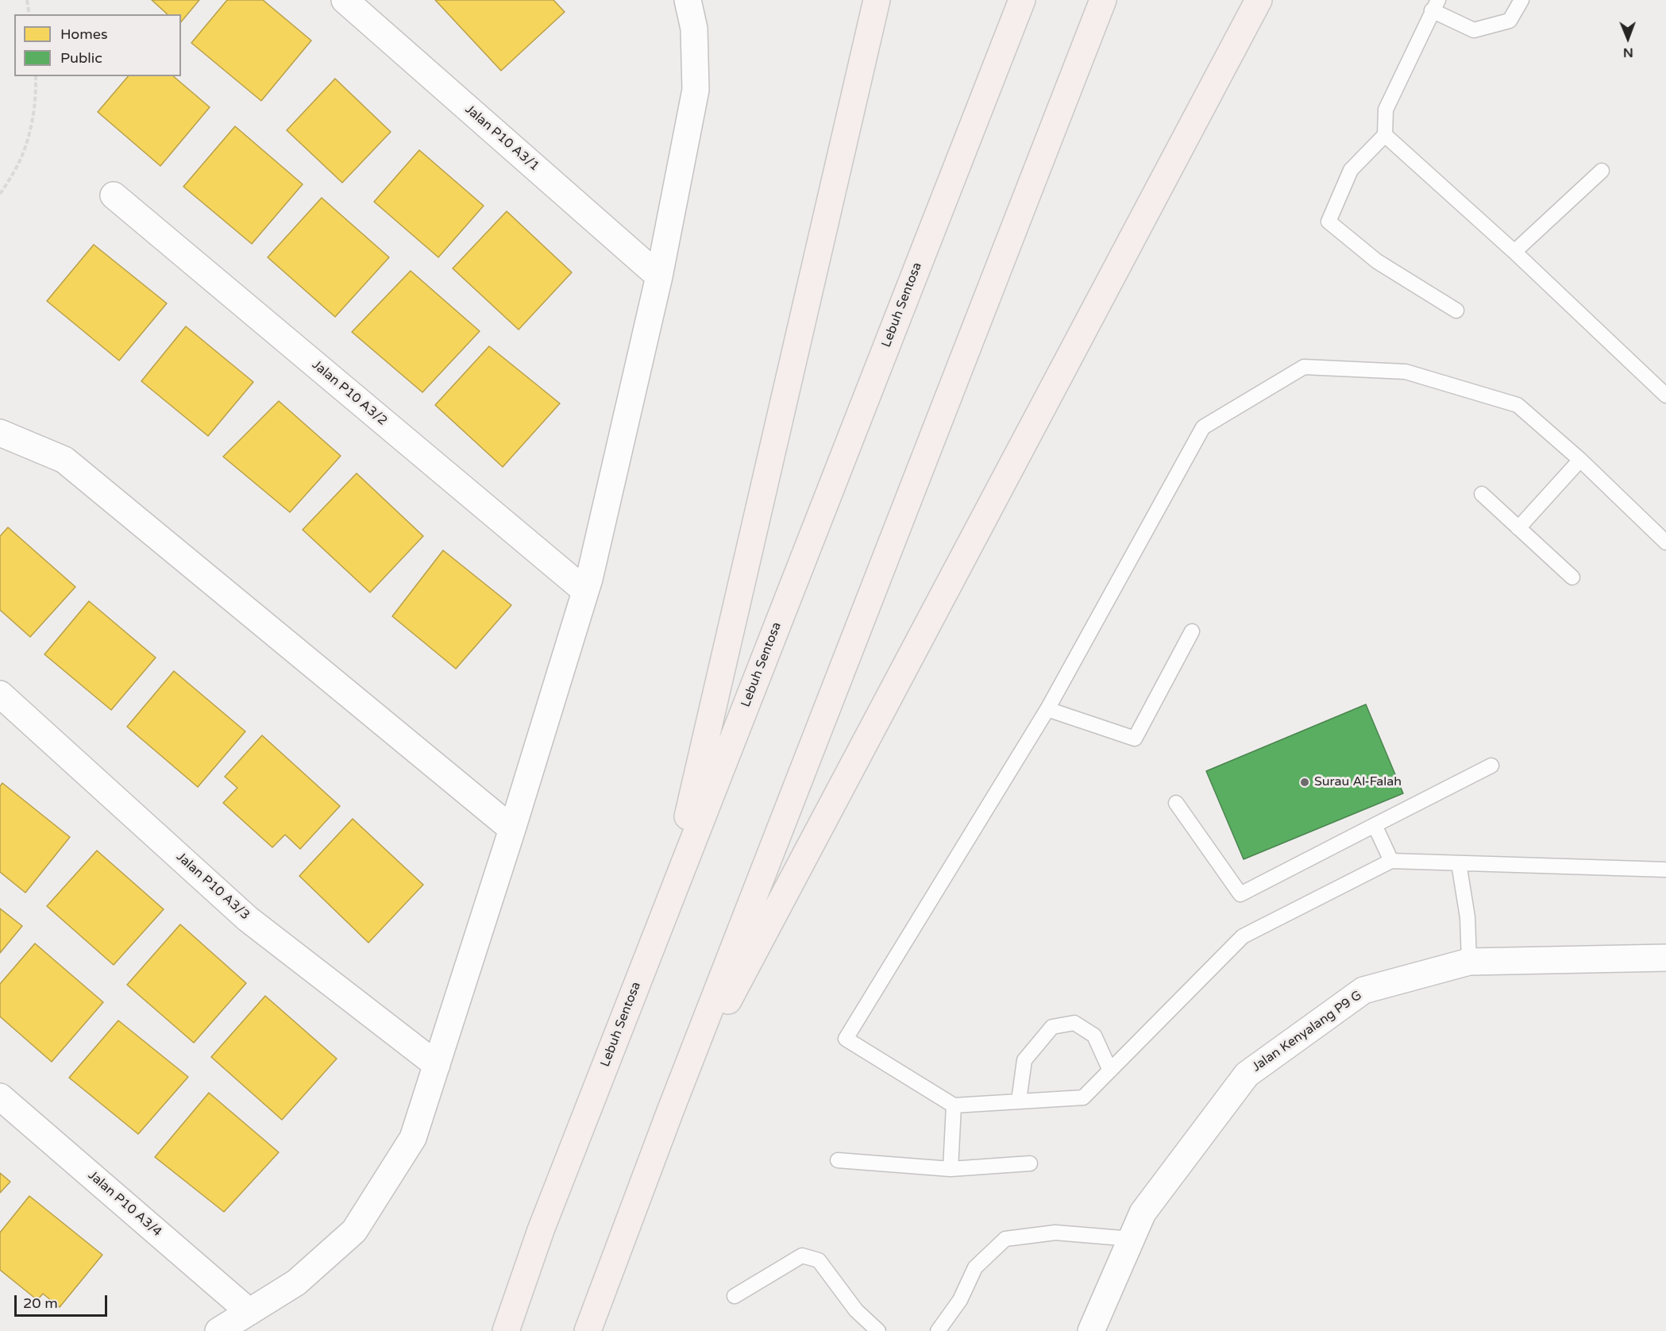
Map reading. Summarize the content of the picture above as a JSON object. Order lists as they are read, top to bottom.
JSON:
{
  "streets": {
    "main road": ["Lebuh Sentosa"],
    "street": [
      "Jalan P10 A3/1",
      "Jalan P10 A3/2",
      "Jalan P10 A3/3",
      "Jalan Kenyalang P9 G",
      "Jalan P10 A3/4"
    ]
  },
  "places": ["Surau Al-Falah"],
  "legend": ["Homes", "Public"],
  "scale_bar": "20 m",
  "north": "bottom"
}
